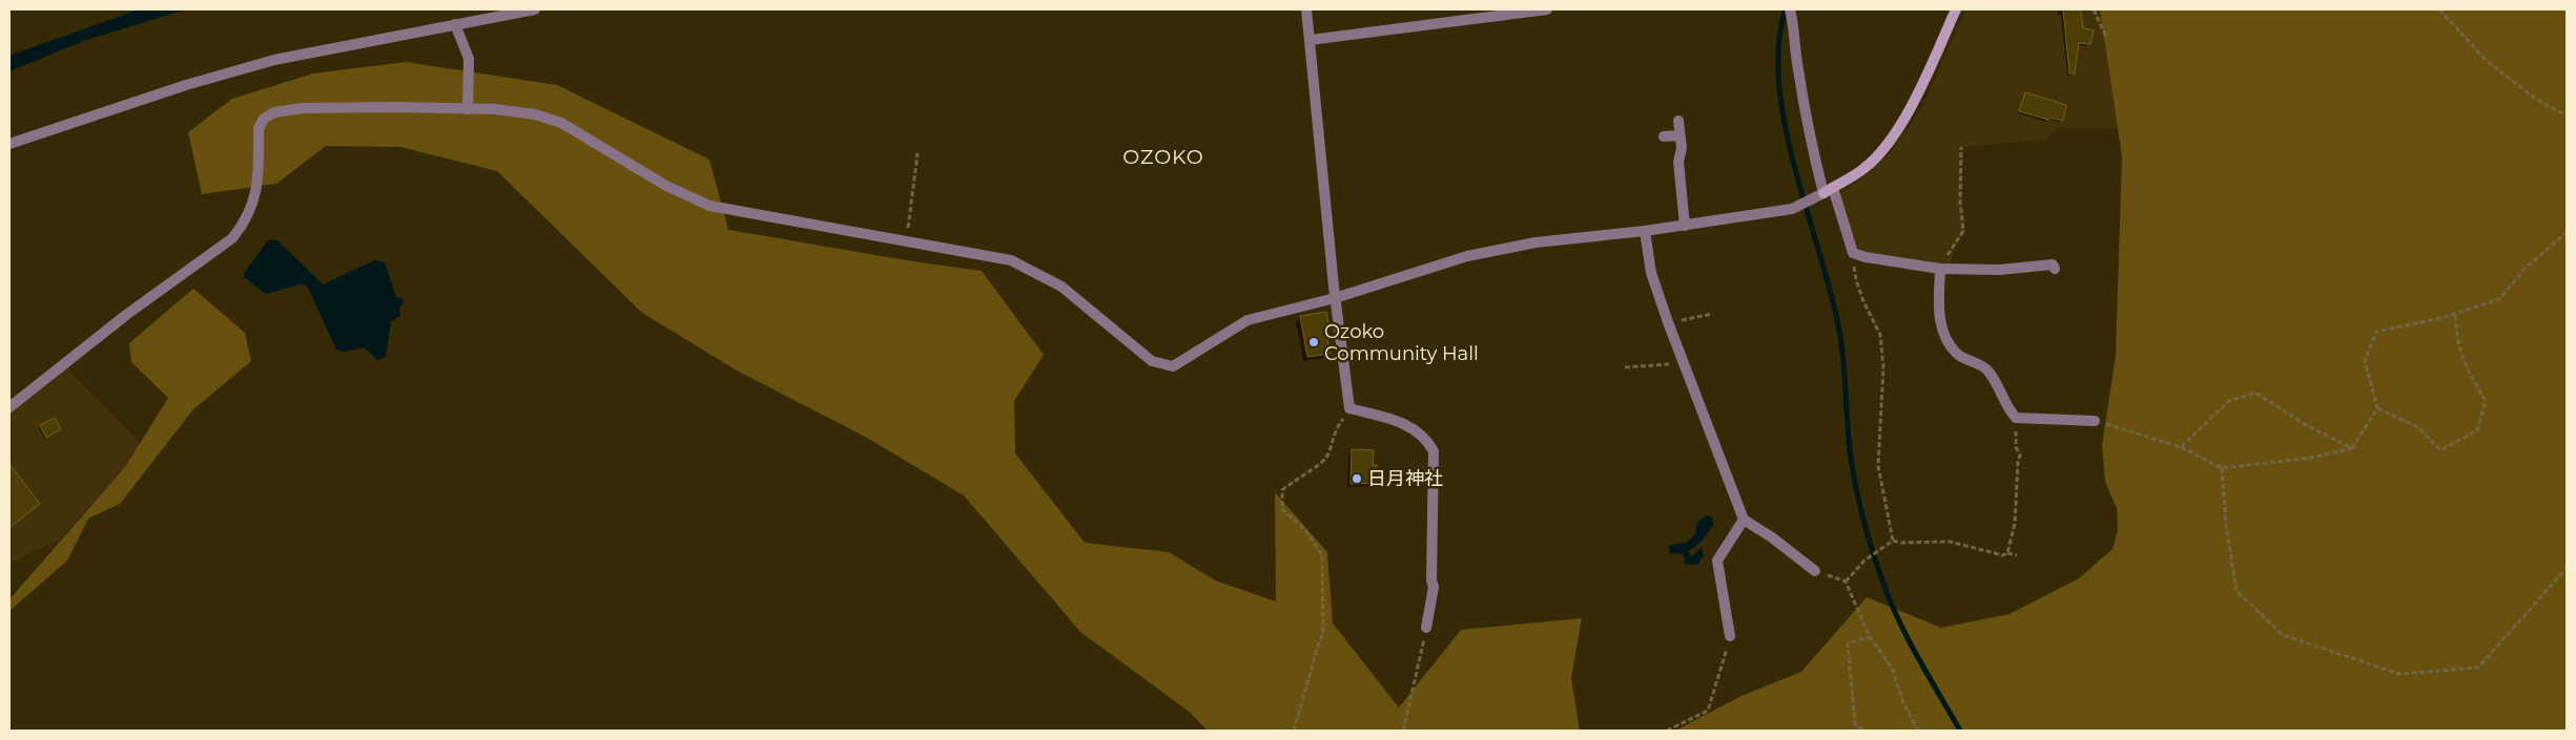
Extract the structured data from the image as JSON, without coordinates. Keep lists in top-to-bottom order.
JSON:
{
  "districts": ["OZOKO"],
  "places": ["Ozoko Community Hall", "日月神社"]
}
